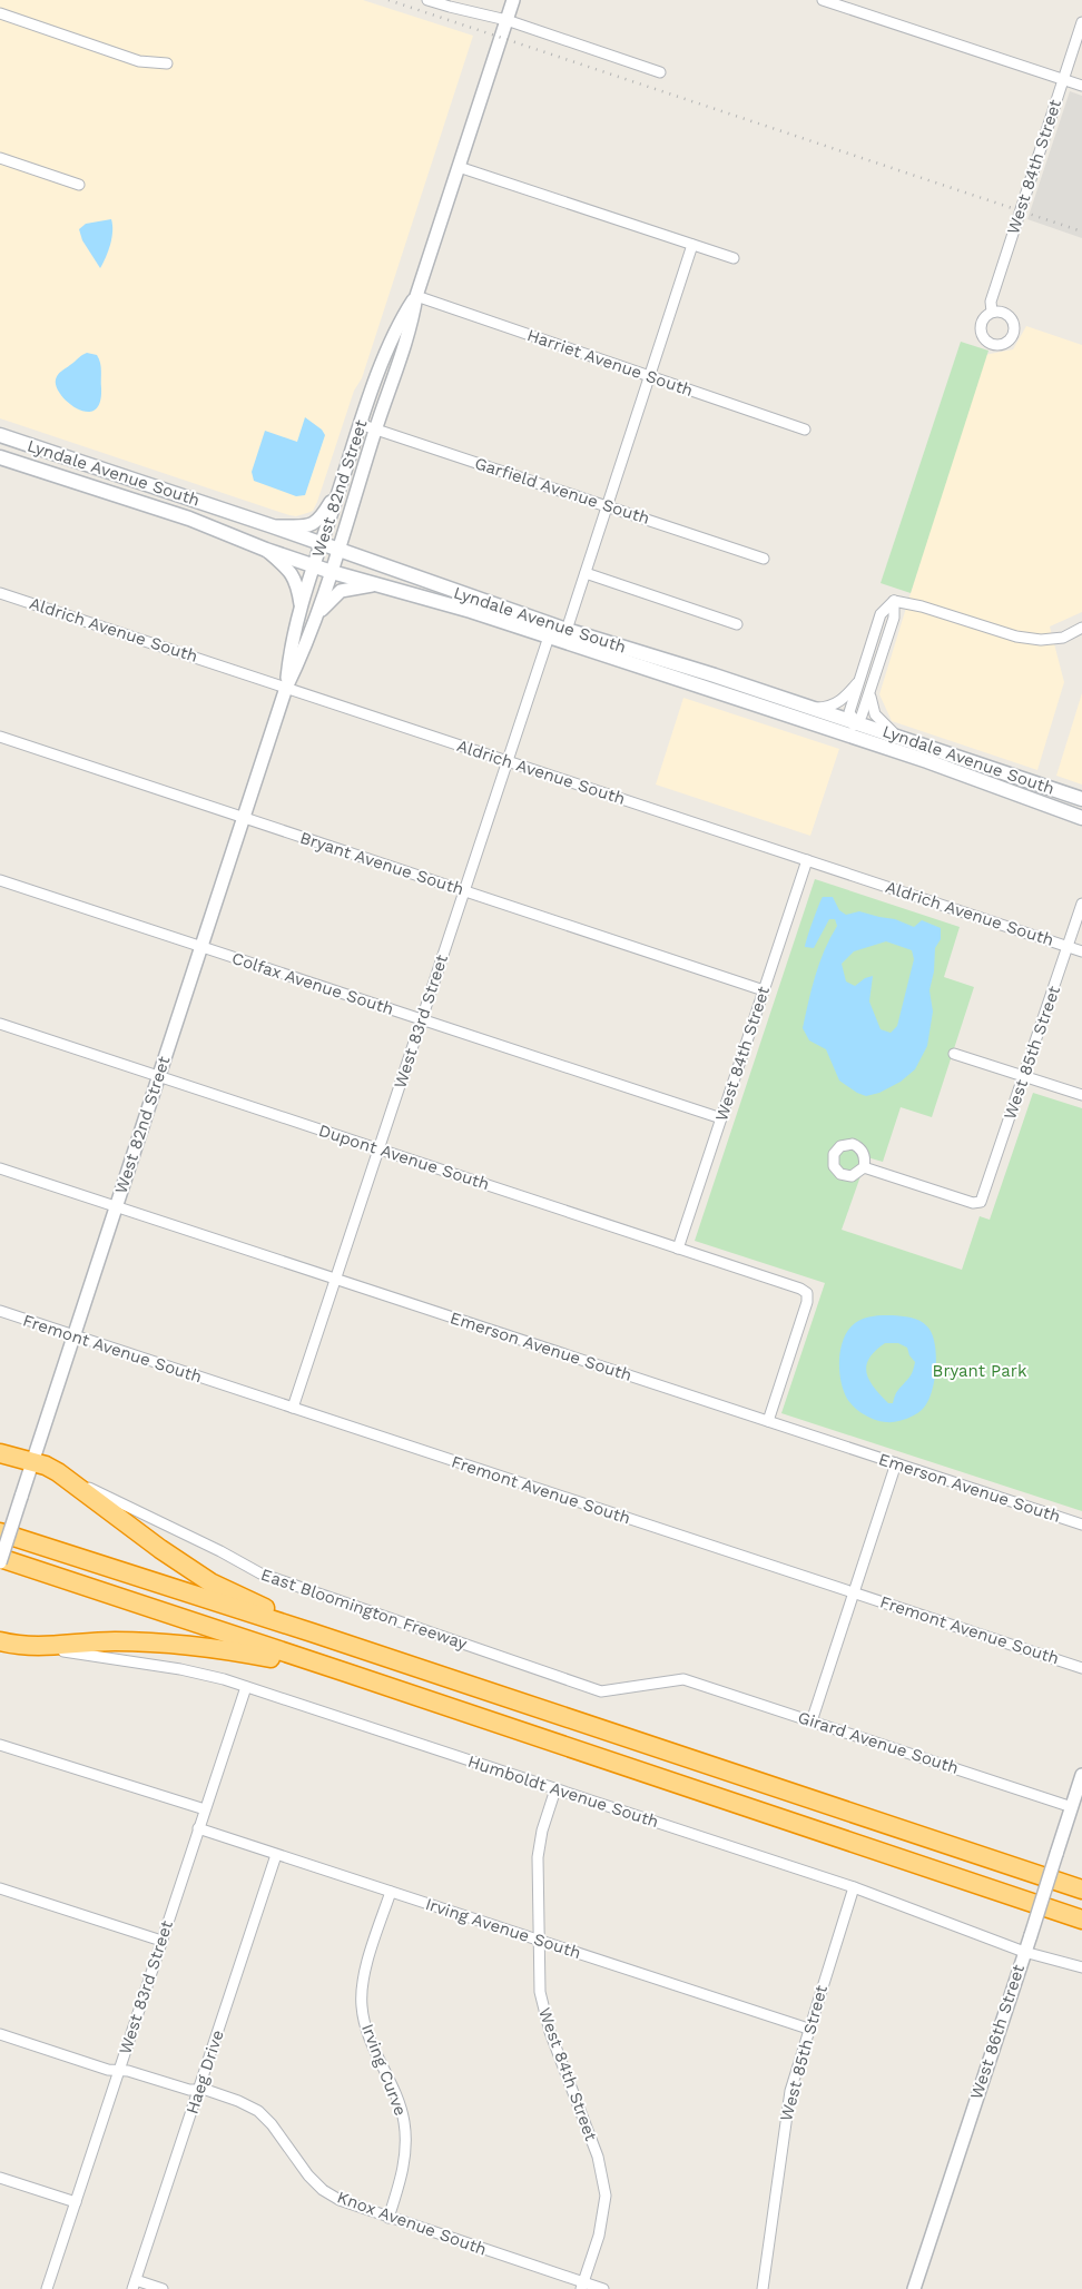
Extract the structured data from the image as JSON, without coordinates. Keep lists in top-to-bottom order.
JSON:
{
  "streets": {
    "main road": ["Lyndale Avenue South"],
    "street": [
      "West 84th Street",
      "Harriet Avenue South",
      "West 82nd Street",
      "Garfield Avenue South",
      "Aldrich Avenue South",
      "Bryant Avenue South",
      "Colfax Avenue South",
      "West 83rd Street",
      "West 85th Street",
      "Dupont Avenue South",
      "Emerson Avenue South",
      "Fremont Avenue South",
      "East Bloomington Freeway",
      "Girard Avenue South",
      "Humboldt Avenue South",
      "Irving Avenue South",
      "West 86th Street",
      "Irving Curve",
      "Haeg Drive",
      "Knox Avenue South"
    ]
  },
  "crossings": [
    ["West 84th Street", "Aldrich Avenue South"],
    ["West 84th Street", "Bryant Avenue South"],
    ["West 84th Street", "Colfax Avenue South"],
    ["West 84th Street", "Dupont Avenue South"],
    ["West 84th Street", "Humboldt Avenue South"],
    ["West 84th Street", "Irving Avenue South"],
    ["West 84th Street", "Knox Avenue South"],
    ["Harriet Avenue South", "West 82nd Street"],
    ["Lyndale Avenue South", "West 82nd Street"],
    ["Lyndale Avenue South", "West 83rd Street"],
    ["West 82nd Street", "Garfield Avenue South"],
    ["West 82nd Street", "Aldrich Avenue South"],
    ["West 82nd Street", "Bryant Avenue South"],
    ["West 82nd Street", "Colfax Avenue South"],
    ["West 82nd Street", "Dupont Avenue South"],
    ["West 82nd Street", "Emerson Avenue South"],
    ["West 82nd Street", "Fremont Avenue South"],
    ["Aldrich Avenue South", "West 83rd Street"],
    ["Aldrich Avenue South", "West 85th Street"],
    ["Bryant Avenue South", "West 83rd Street"],
    ["Colfax Avenue South", "West 83rd Street"],
    ["West 83rd Street", "Dupont Avenue South"],
    ["West 83rd Street", "Emerson Avenue South"],
    ["West 83rd Street", "Fremont Avenue South"],
    ["West 83rd Street", "Humboldt Avenue South"],
    ["West 83rd Street", "Irving Avenue South"],
    ["West 83rd Street", "Knox Avenue South"],
    ["West 85th Street", "Humboldt Avenue South"],
    ["West 85th Street", "Irving Avenue South"],
    ["Dupont Avenue South", "Emerson Avenue South"],
    ["East Bloomington Freeway", "Girard Avenue South"],
    ["Girard Avenue South", "West 86th Street"],
    ["Humboldt Avenue South", "West 86th Street"],
    ["Irving Avenue South", "Irving Curve"],
    ["Irving Avenue South", "Haeg Drive"],
    ["Irving Curve", "Knox Avenue South"],
    ["Haeg Drive", "Knox Avenue South"]
  ],
  "parks": ["Bryant Park"]
}
